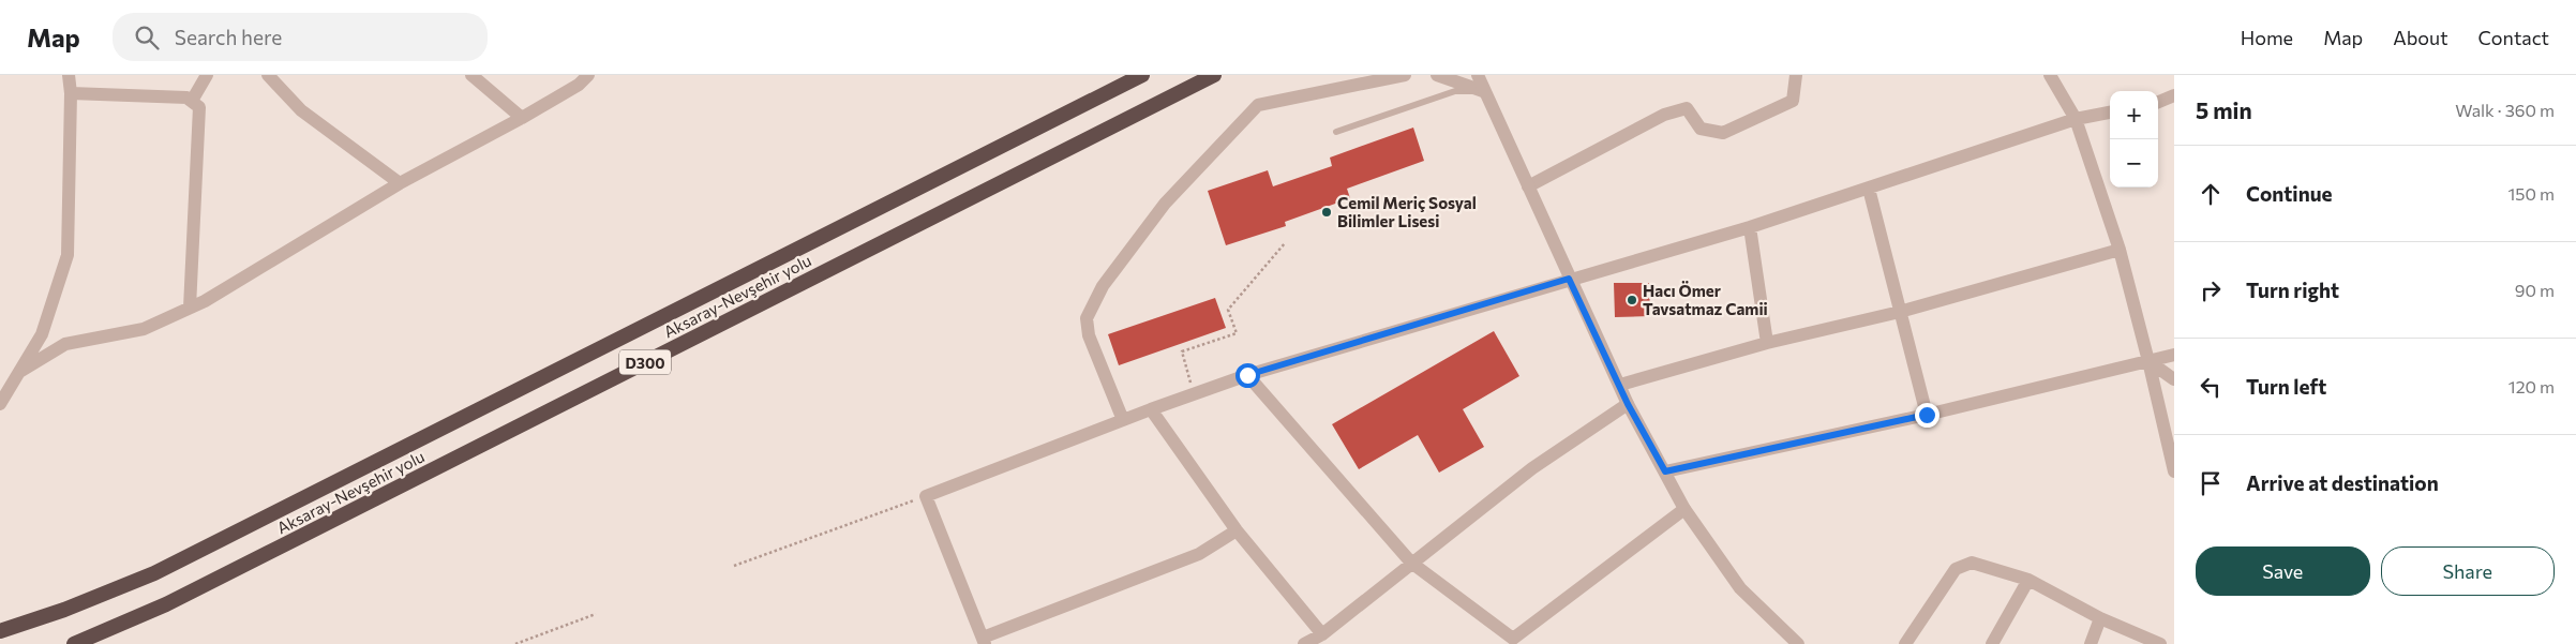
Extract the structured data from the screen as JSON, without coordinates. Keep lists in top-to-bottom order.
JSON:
{
  "streets": {
    "highway": ["Aksaray-Nevşehir yolu", "D300"]
  },
  "places": ["Cemil Meriç Sosyal Bilimler Lisesi", "Hacı Ömer Tavsatmaz Camii"],
  "page": {
    "header": "Map",
    "search": "Search here",
    "nav": [
      "Home",
      "Map",
      "About",
      "Contact"
    ],
    "heading": ["5 min", "Walk · 360 m"],
    "map_buttons": ["+", "−"],
    "list": [
      ["Continue", "150 m"],
      ["Turn right", "90 m"],
      ["Turn left", "120 m"],
      "Arrive at destination"
    ],
    "buttons": ["Save", "Share"]
  }
}
